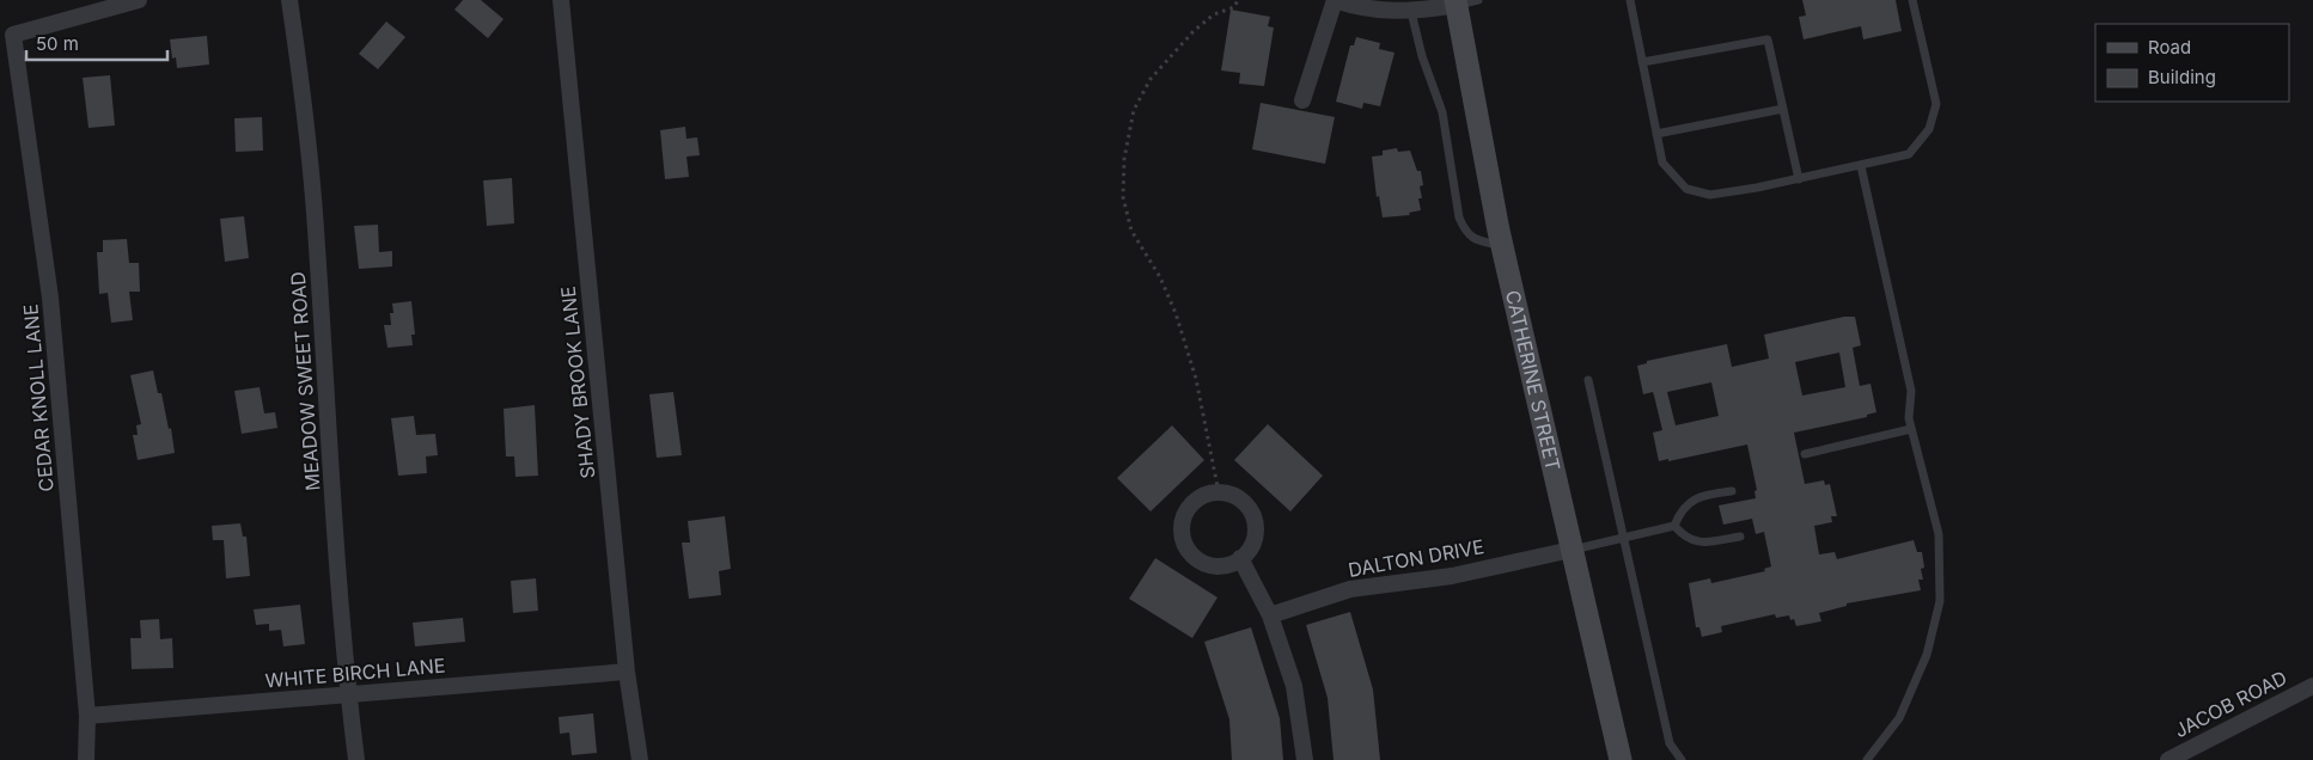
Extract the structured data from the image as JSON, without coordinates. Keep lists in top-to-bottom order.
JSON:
{
  "streets": {
    "street": [
      "MEADOW SWEET ROAD",
      "CATHERINE STREET",
      "SHADY BROOK LANE",
      "CEDAR KNOLL LANE",
      "DALTON DRIVE",
      "WHITE BIRCH LANE",
      "JACOB ROAD"
    ]
  },
  "crossings": [
    ["MEADOW SWEET ROAD", "WHITE BIRCH LANE"],
    ["CATHERINE STREET", "DALTON DRIVE"],
    ["SHADY BROOK LANE", "WHITE BIRCH LANE"],
    ["CEDAR KNOLL LANE", "WHITE BIRCH LANE"]
  ],
  "legend": ["Road", "Building"],
  "scale_bar": "50 m"
}
